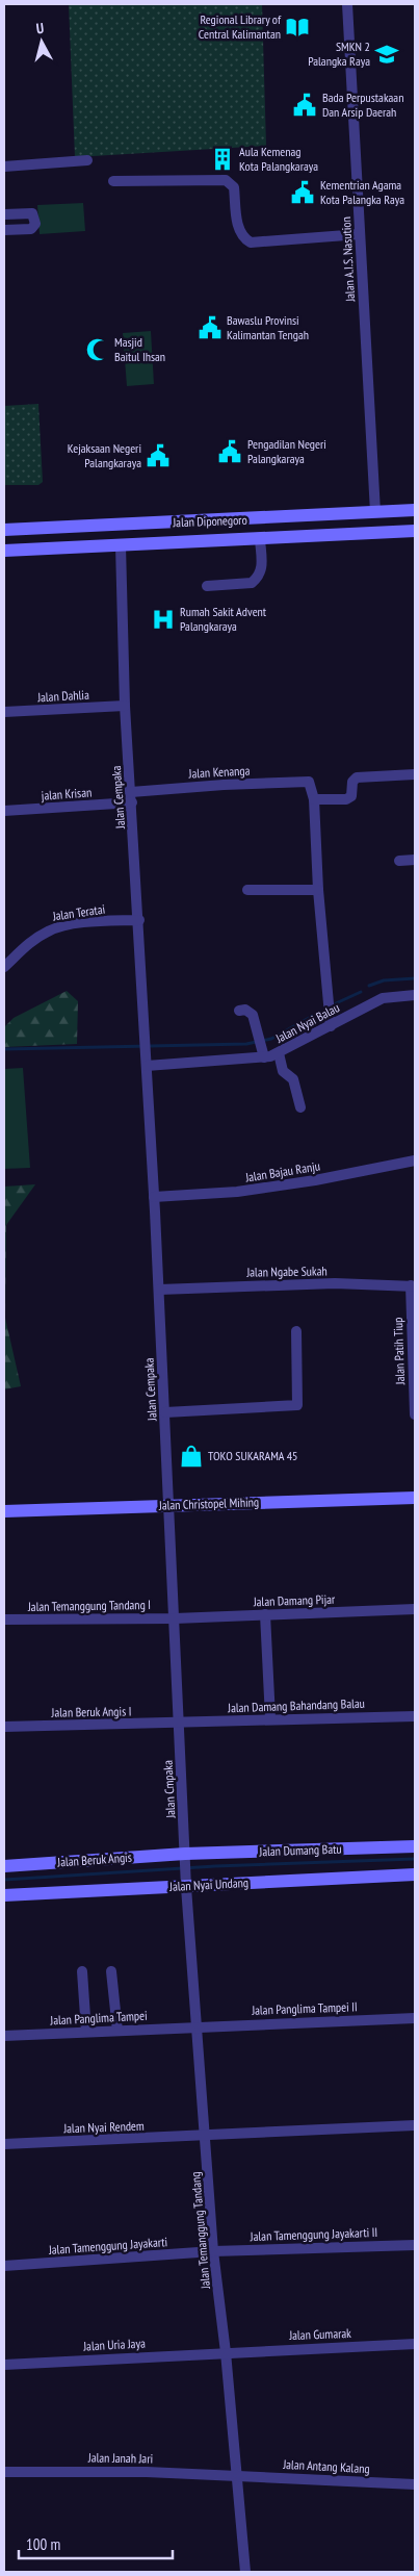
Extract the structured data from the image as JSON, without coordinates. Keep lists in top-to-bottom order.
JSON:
{
  "streets": {
    "street": [
      "Jalan A.I.S. Nasution",
      "Jalan Diponegoro",
      "Jalan Dahlia",
      "Jalan Kenanga",
      "jalan Krisan",
      "Jalan Cempaka",
      "Jalan Teratai",
      "Jalan Nyai Balau",
      "Jalan Bajau Ranju",
      "Jalan Ngabe Sukah",
      "Jalan Patih Tiup",
      "Jalan Christopel Mihing",
      "Jalan Damang Pijar",
      "Jalan Temanggung Tandang I",
      "Jalan Damang Bahandang Balau",
      "Jalan Beruk Angis I",
      "Jalan Cmpaka",
      "Jalan Dumang Batu",
      "Jalan Beruk Angis",
      "Jalan Nyai Undang",
      "Jalan Panglima Tampei II",
      "Jalan Panglima Tampei",
      "Jalan Nyai Rendem",
      "Jalan Temanggung Tandang",
      "Jalan Tamenggung Jayakarti II",
      "Jalan Tamenggung Jayakarti",
      "Jalan Gumarak",
      "Jalan Uria Jaya",
      "Jalan Janah Jari",
      "Jalan Antang Kalang"
    ]
  },
  "crossings": [
    ["Jalan A.I.S. Nasution", "Jalan Diponegoro"],
    ["Jalan Diponegoro", "Jalan Cempaka"],
    ["Jalan Dahlia", "Jalan Cempaka"],
    ["Jalan Kenanga", "jalan Krisan"],
    ["Jalan Kenanga", "Jalan Cempaka"],
    ["jalan Krisan", "Jalan Cempaka"],
    ["Jalan Cempaka", "Jalan Teratai"],
    ["Jalan Cempaka", "Jalan Nyai Balau"],
    ["Jalan Cempaka", "Jalan Bajau Ranju"],
    ["Jalan Cempaka", "Jalan Ngabe Sukah"],
    ["Jalan Cempaka", "Jalan Christopel Mihing"],
    ["Jalan Cempaka", "Jalan Damang Pijar"],
    ["Jalan Cempaka", "Jalan Temanggung Tandang I"],
    ["Jalan Cempaka", "Jalan Damang Bahandang Balau"],
    ["Jalan Cempaka", "Jalan Beruk Angis I"],
    ["Jalan Cempaka", "Jalan Cmpaka"],
    ["Jalan Ngabe Sukah", "Jalan Patih Tiup"],
    ["Jalan Damang Pijar", "Jalan Temanggung Tandang I"],
    ["Jalan Damang Bahandang Balau", "Jalan Beruk Angis I"],
    ["Jalan Damang Bahandang Balau", "Jalan Cmpaka"],
    ["Jalan Beruk Angis I", "Jalan Cmpaka"],
    ["Jalan Cmpaka", "Jalan Dumang Batu"],
    ["Jalan Cmpaka", "Jalan Beruk Angis"],
    ["Jalan Cmpaka", "Jalan Nyai Undang"],
    ["Jalan Cmpaka", "Jalan Temanggung Tandang"],
    ["Jalan Dumang Batu", "Jalan Beruk Angis"],
    ["Jalan Nyai Undang", "Jalan Temanggung Tandang"],
    ["Jalan Panglima Tampei II", "Jalan Panglima Tampei"],
    ["Jalan Panglima Tampei II", "Jalan Temanggung Tandang"],
    ["Jalan Panglima Tampei", "Jalan Temanggung Tandang"],
    ["Jalan Nyai Rendem", "Jalan Temanggung Tandang"],
    ["Jalan Temanggung Tandang", "Jalan Tamenggung Jayakarti II"],
    ["Jalan Temanggung Tandang", "Jalan Tamenggung Jayakarti"],
    ["Jalan Temanggung Tandang", "Jalan Gumarak"],
    ["Jalan Temanggung Tandang", "Jalan Uria Jaya"],
    ["Jalan Temanggung Tandang", "Jalan Janah Jari"],
    ["Jalan Temanggung Tandang", "Jalan Antang Kalang"],
    ["Jalan Tamenggung Jayakarti II", "Jalan Tamenggung Jayakarti"],
    ["Jalan Gumarak", "Jalan Uria Jaya"],
    ["Jalan Janah Jari", "Jalan Antang Kalang"]
  ],
  "places": {
    "library": ["Regional Library of Central Kalimantan"],
    "school or university": ["SMKN 2 Palangka Raya"],
    "public building": [
      "Bada Perpustakaan Dan Arsip Daerah",
      "Kementrian Agama Kota Palangka Raya",
      "Bawaslu Provinsi Kalimantan Tengah",
      "Pengadilan Negeri Palangkaraya",
      "Kejaksaan Negeri Palangkaraya"
    ],
    "building": ["Aula Kemenag Kota Palangkaraya"],
    "mosque": ["Masjid Baitul Ihsan"],
    "hospital": ["Rumah Sakit Advent Palangkaraya"],
    "shop": ["TOKO SUKARAMA 45"]
  },
  "scale_bar": "100 m",
  "north": "top"
}
